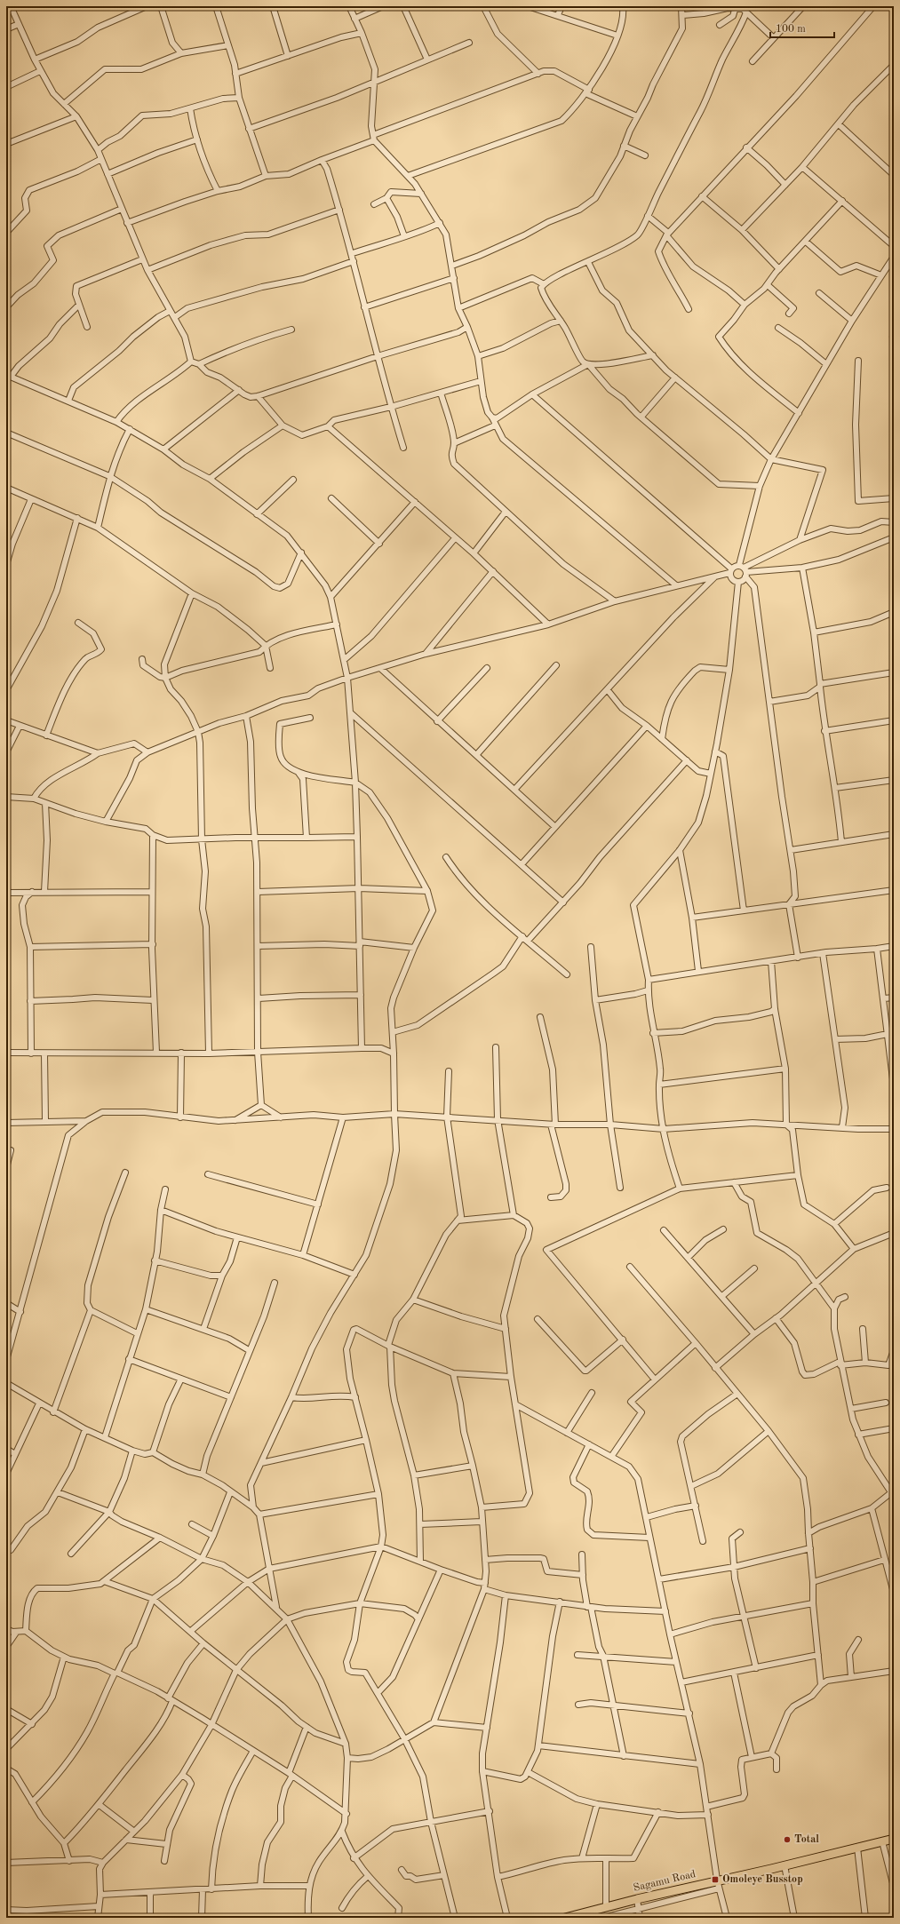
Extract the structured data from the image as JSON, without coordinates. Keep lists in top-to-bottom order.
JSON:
{
  "streets": {
    "highway": ["Sagamu Road"]
  },
  "places": {
    "other": ["Total"],
    "transit": ["Omoleye Busstop"]
  },
  "scale_bar": "100 m"
}
